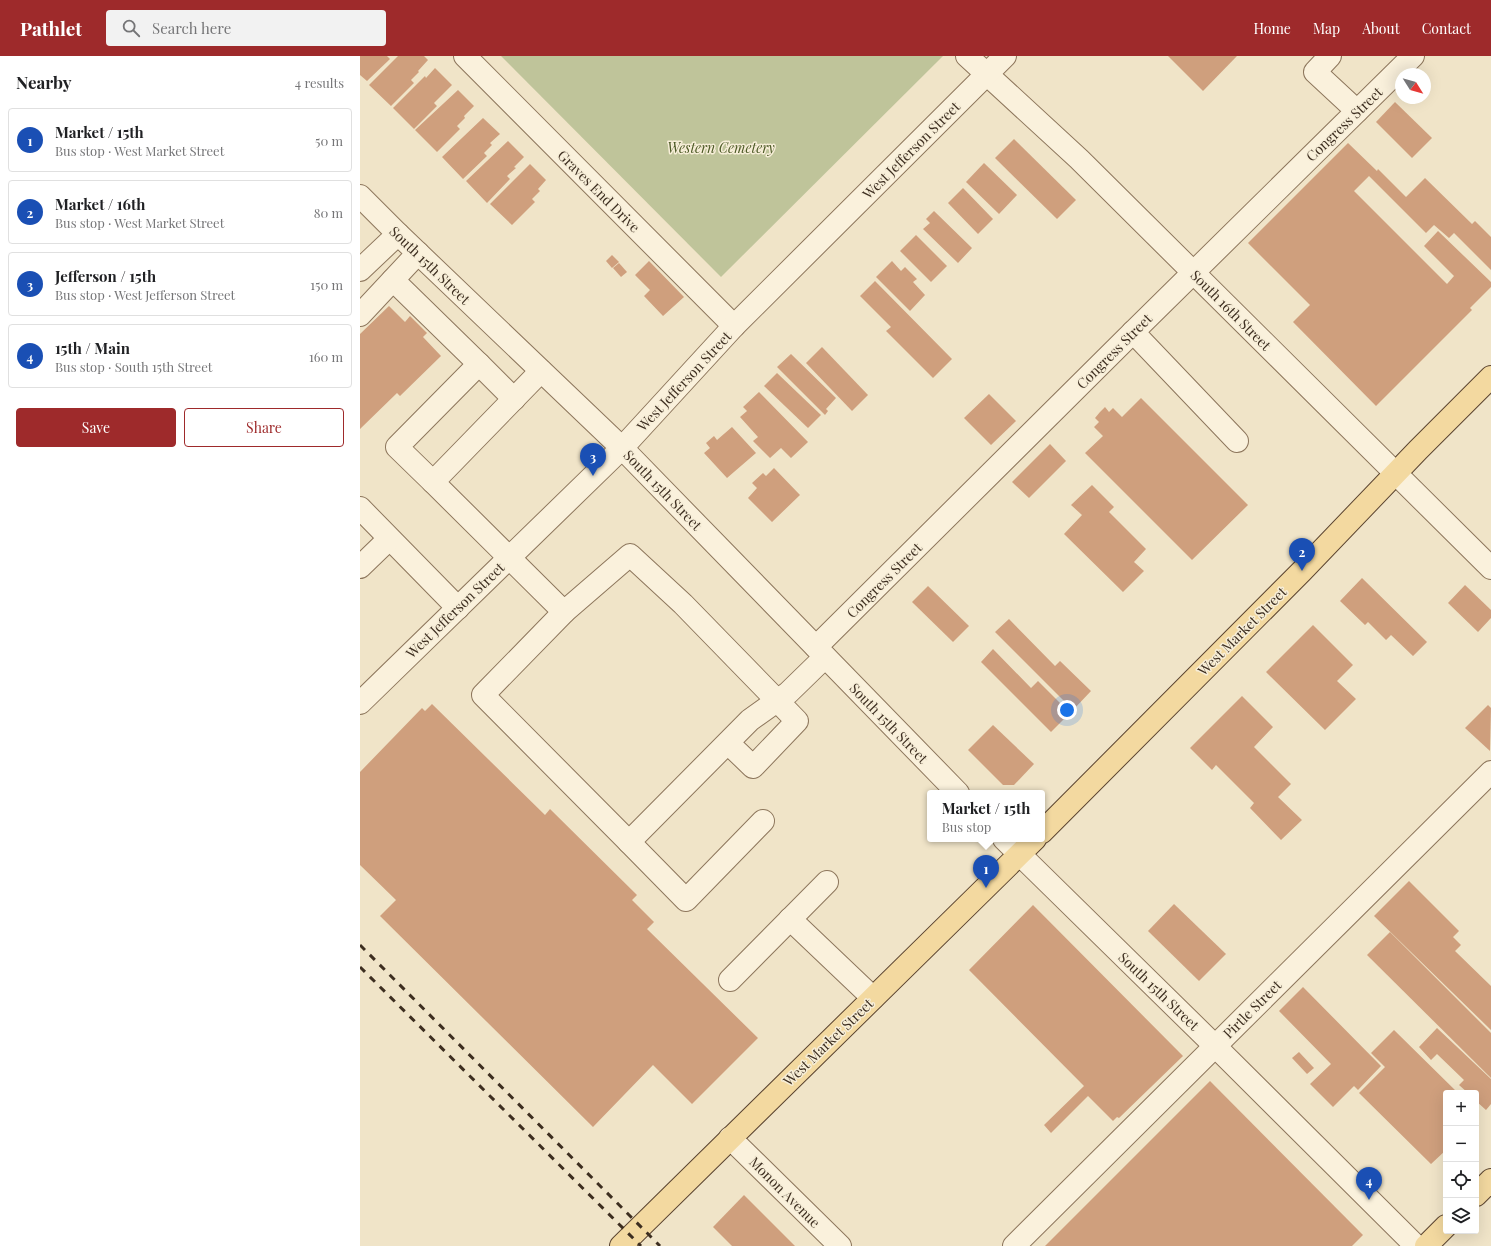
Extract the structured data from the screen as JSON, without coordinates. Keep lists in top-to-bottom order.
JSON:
{
  "streets": {
    "main road": ["West Market Street"],
    "street": [
      "Congress Street",
      "West Jefferson Street",
      "Graves End Drive",
      "South 15th Street",
      "South 16th Street",
      "Pirtle Street",
      "Monon Avenue"
    ]
  },
  "crossings": [
    ["Congress Street", "South 15th Street"],
    ["Congress Street", "South 16th Street"],
    ["West Jefferson Street", "Graves End Drive"],
    ["West Jefferson Street", "South 15th Street"],
    ["West Jefferson Street", "South 16th Street"],
    ["South 15th Street", "West Market Street"],
    ["South 15th Street", "Pirtle Street"],
    ["South 16th Street", "West Market Street"],
    ["West Market Street", "Monon Avenue"]
  ],
  "parks": ["Western Cemetery"],
  "north": "bottom right",
  "page": {
    "header": "Pathlet",
    "search": "Search here",
    "nav": [
      "Home",
      "Map",
      "About",
      "Contact"
    ],
    "heading": ["Nearby", "4 results"],
    "list": [
      {
        "mark": "1",
        "name": "Market / 15th",
        "note": "Bus stop · West Market Street",
        "value": "50 m"
      },
      {
        "mark": "2",
        "name": "Market / 16th",
        "note": "Bus stop · West Market Street",
        "value": "80 m"
      },
      {
        "mark": "3",
        "name": "Jefferson / 15th",
        "note": "Bus stop · West Jefferson Street",
        "value": "150 m"
      },
      {
        "mark": "4",
        "name": "15th / Main",
        "note": "Bus stop · South 15th Street",
        "value": "160 m"
      }
    ],
    "buttons": ["Save", "Share"],
    "pins": [
      "3",
      "2",
      "1",
      "4"
    ],
    "popup": ["Market / 15th", "Bus stop"],
    "map_buttons": ["+", "−"]
  }
}
